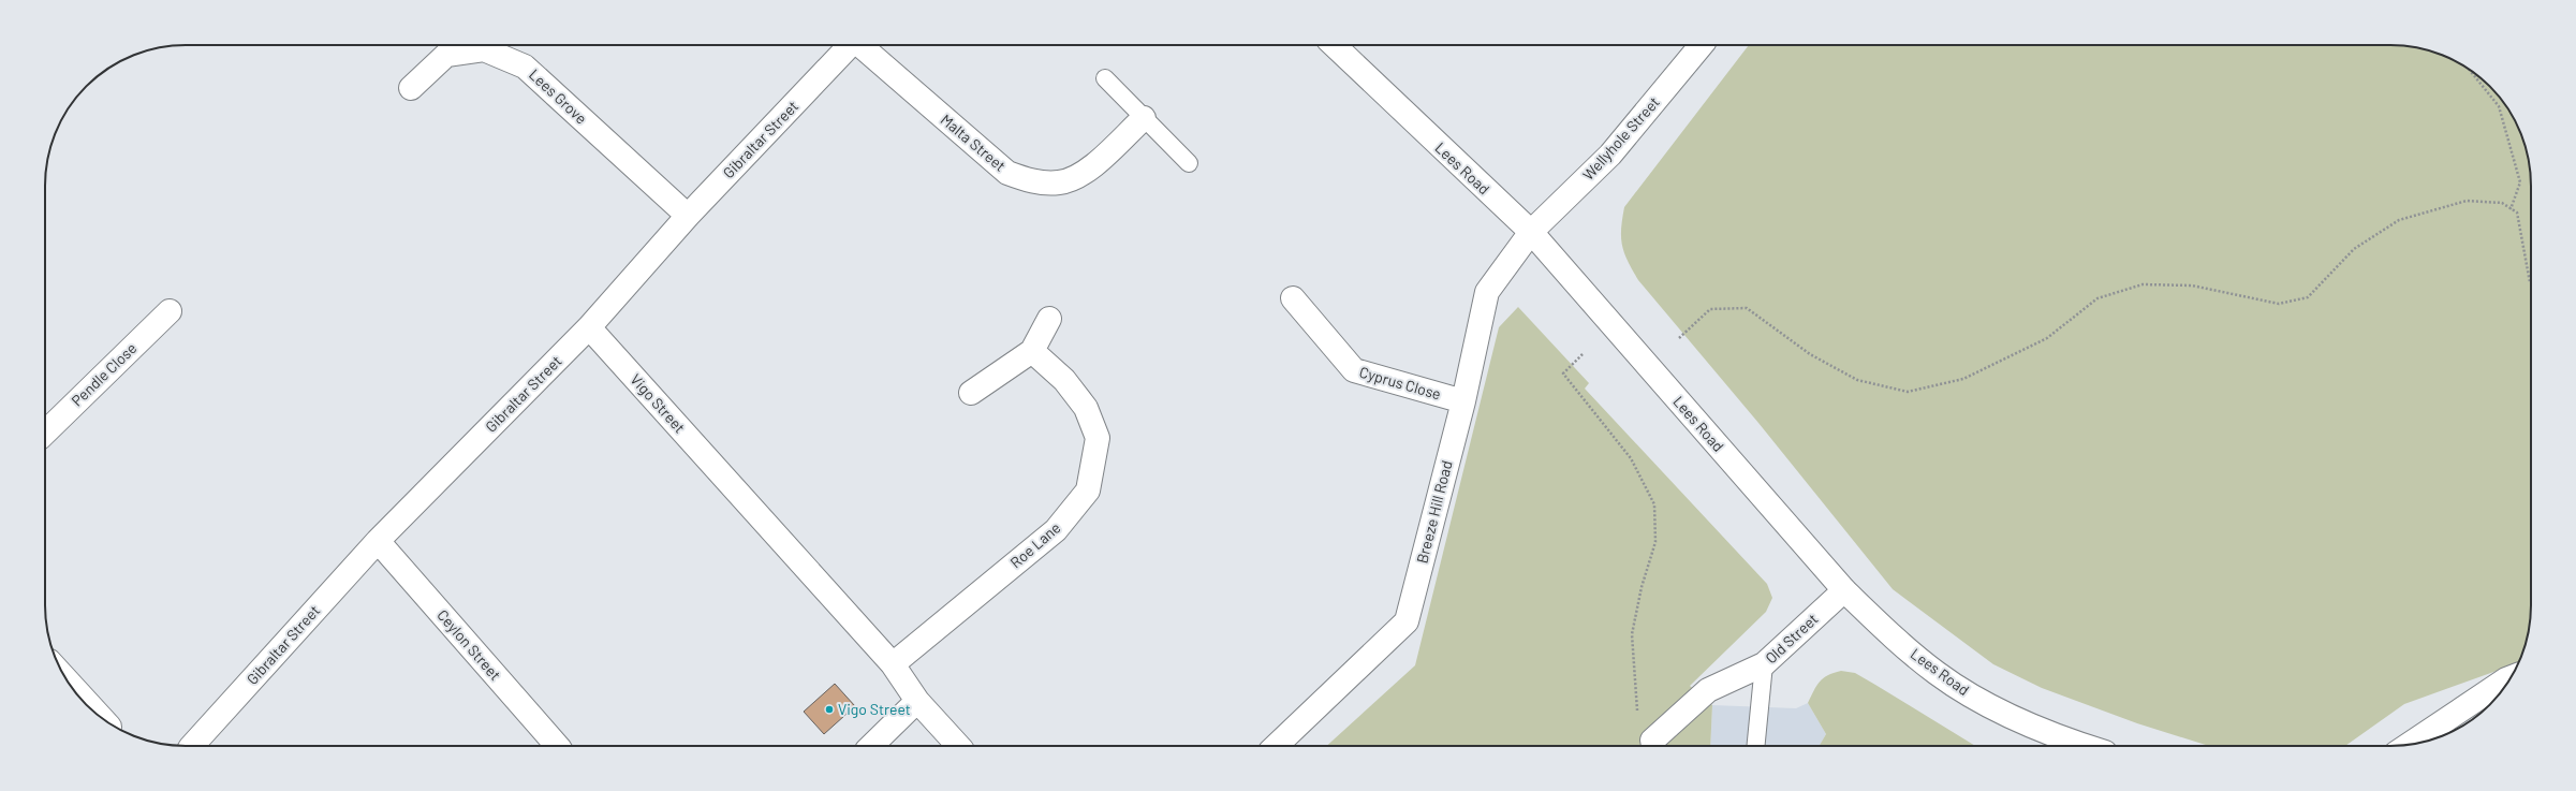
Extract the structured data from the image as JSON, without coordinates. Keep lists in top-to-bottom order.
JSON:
{
  "streets": {
    "street": [
      "Lees Grove",
      "Wellyhole Street",
      "Gibraltar Street",
      "Malta Street",
      "Lees Road",
      "Pendle Close",
      "Cyprus Close",
      "Vigo Street",
      "Breeze Hill Road",
      "Roe Lane",
      "Old Street",
      "Ceylon Street"
    ]
  },
  "crossings": [
    ["Lees Grove", "Gibraltar Street"],
    ["Wellyhole Street", "Lees Road"],
    ["Wellyhole Street", "Breeze Hill Road"],
    ["Gibraltar Street", "Vigo Street"],
    ["Gibraltar Street", "Ceylon Street"],
    ["Lees Road", "Breeze Hill Road"],
    ["Lees Road", "Old Street"],
    ["Cyprus Close", "Breeze Hill Road"],
    ["Vigo Street", "Roe Lane"]
  ],
  "places": ["Vigo Street"]
}
